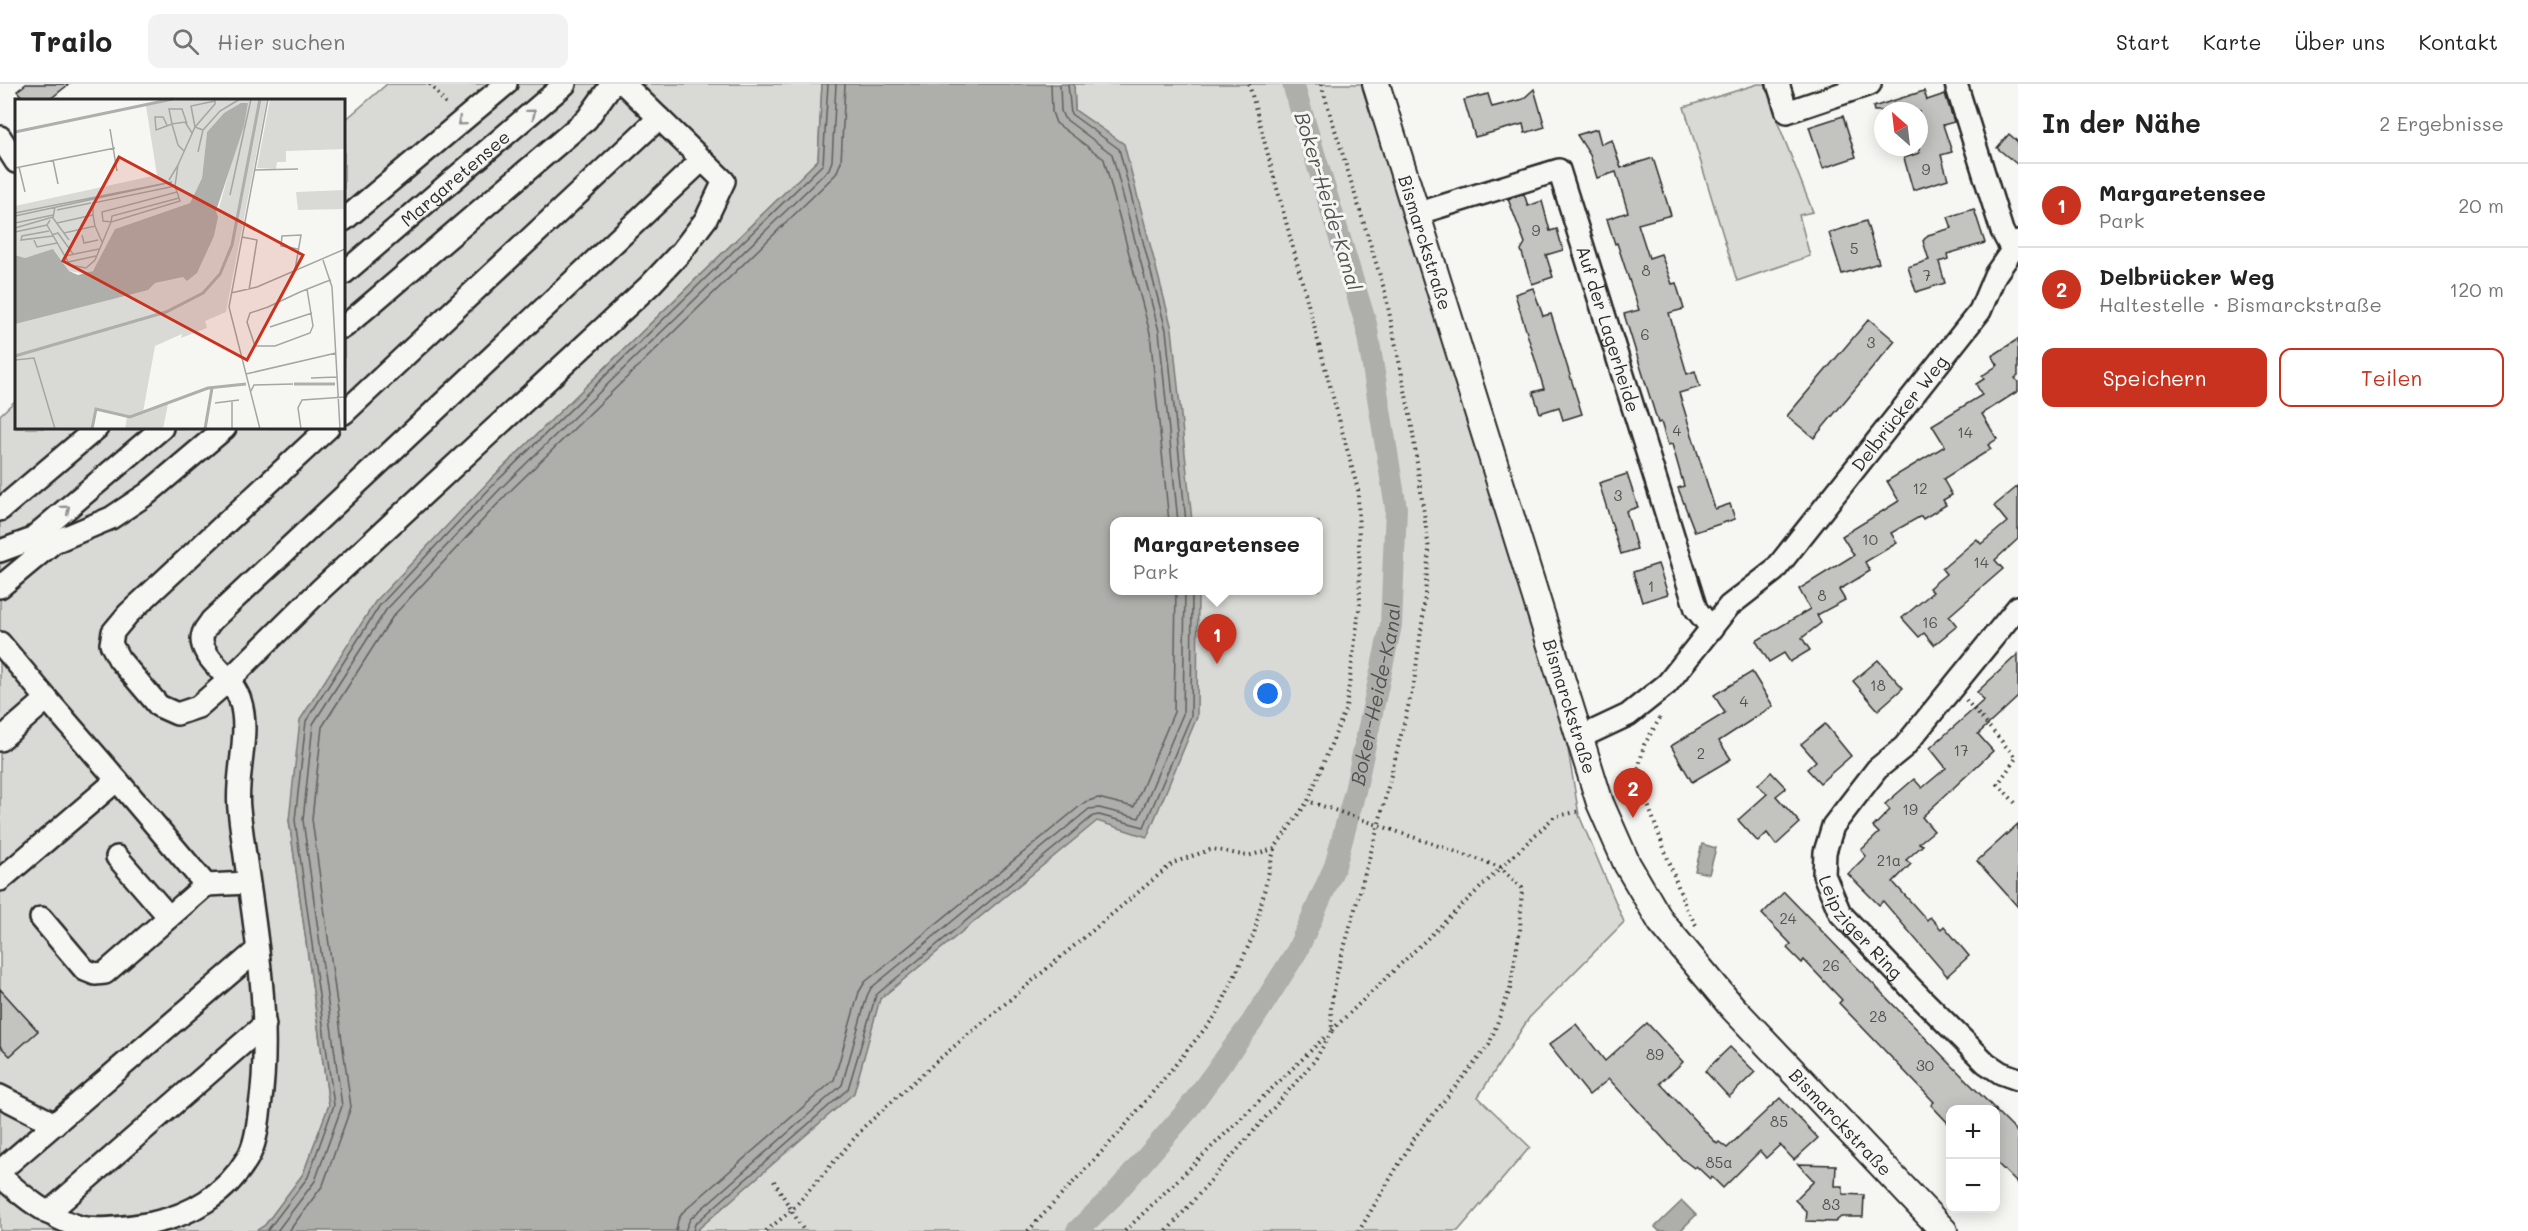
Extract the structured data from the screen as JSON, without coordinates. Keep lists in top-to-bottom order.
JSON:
{
  "streets": {
    "main road": ["Bismarckstraße"],
    "street": [
      "Margaretensee",
      "Auf der Lagerheide",
      "Delbrücker Weg",
      "Leipziger Ring"
    ]
  },
  "crossings": [
    ["Bismarckstraße", "Auf der Lagerheide"],
    ["Bismarckstraße", "Delbrücker Weg"],
    ["Auf der Lagerheide", "Delbrücker Weg"]
  ],
  "water": ["Boker-Heide-Kanal"],
  "house_numbers": [
    "9",
    "9",
    "5",
    "8",
    "7",
    "6",
    "3",
    "4",
    "14",
    "12",
    "3",
    "10",
    "14",
    "1",
    "8",
    "16",
    "18",
    "4",
    "17",
    "2",
    "19",
    "21a",
    "24",
    "26",
    "28",
    "89",
    "30",
    "85",
    "85a",
    "83"
  ],
  "north": "top left",
  "page": {
    "header": "Trailo",
    "search": "Hier suchen",
    "nav": [
      "Start",
      "Karte",
      "Über uns",
      "Kontakt"
    ],
    "heading": ["In der Nähe", "2 Ergebnisse"],
    "list": [
      {
        "mark": "1",
        "name": "Margaretensee",
        "note": "Park",
        "value": "20 m"
      },
      {
        "mark": "2",
        "name": "Delbrücker Weg",
        "note": "Haltestelle · Bismarckstraße",
        "value": "120 m"
      }
    ],
    "buttons": ["Speichern", "Teilen"],
    "popup": ["Margaretensee", "Park"],
    "pins": ["1", "2"],
    "map_buttons": ["+", "−"]
  }
}
